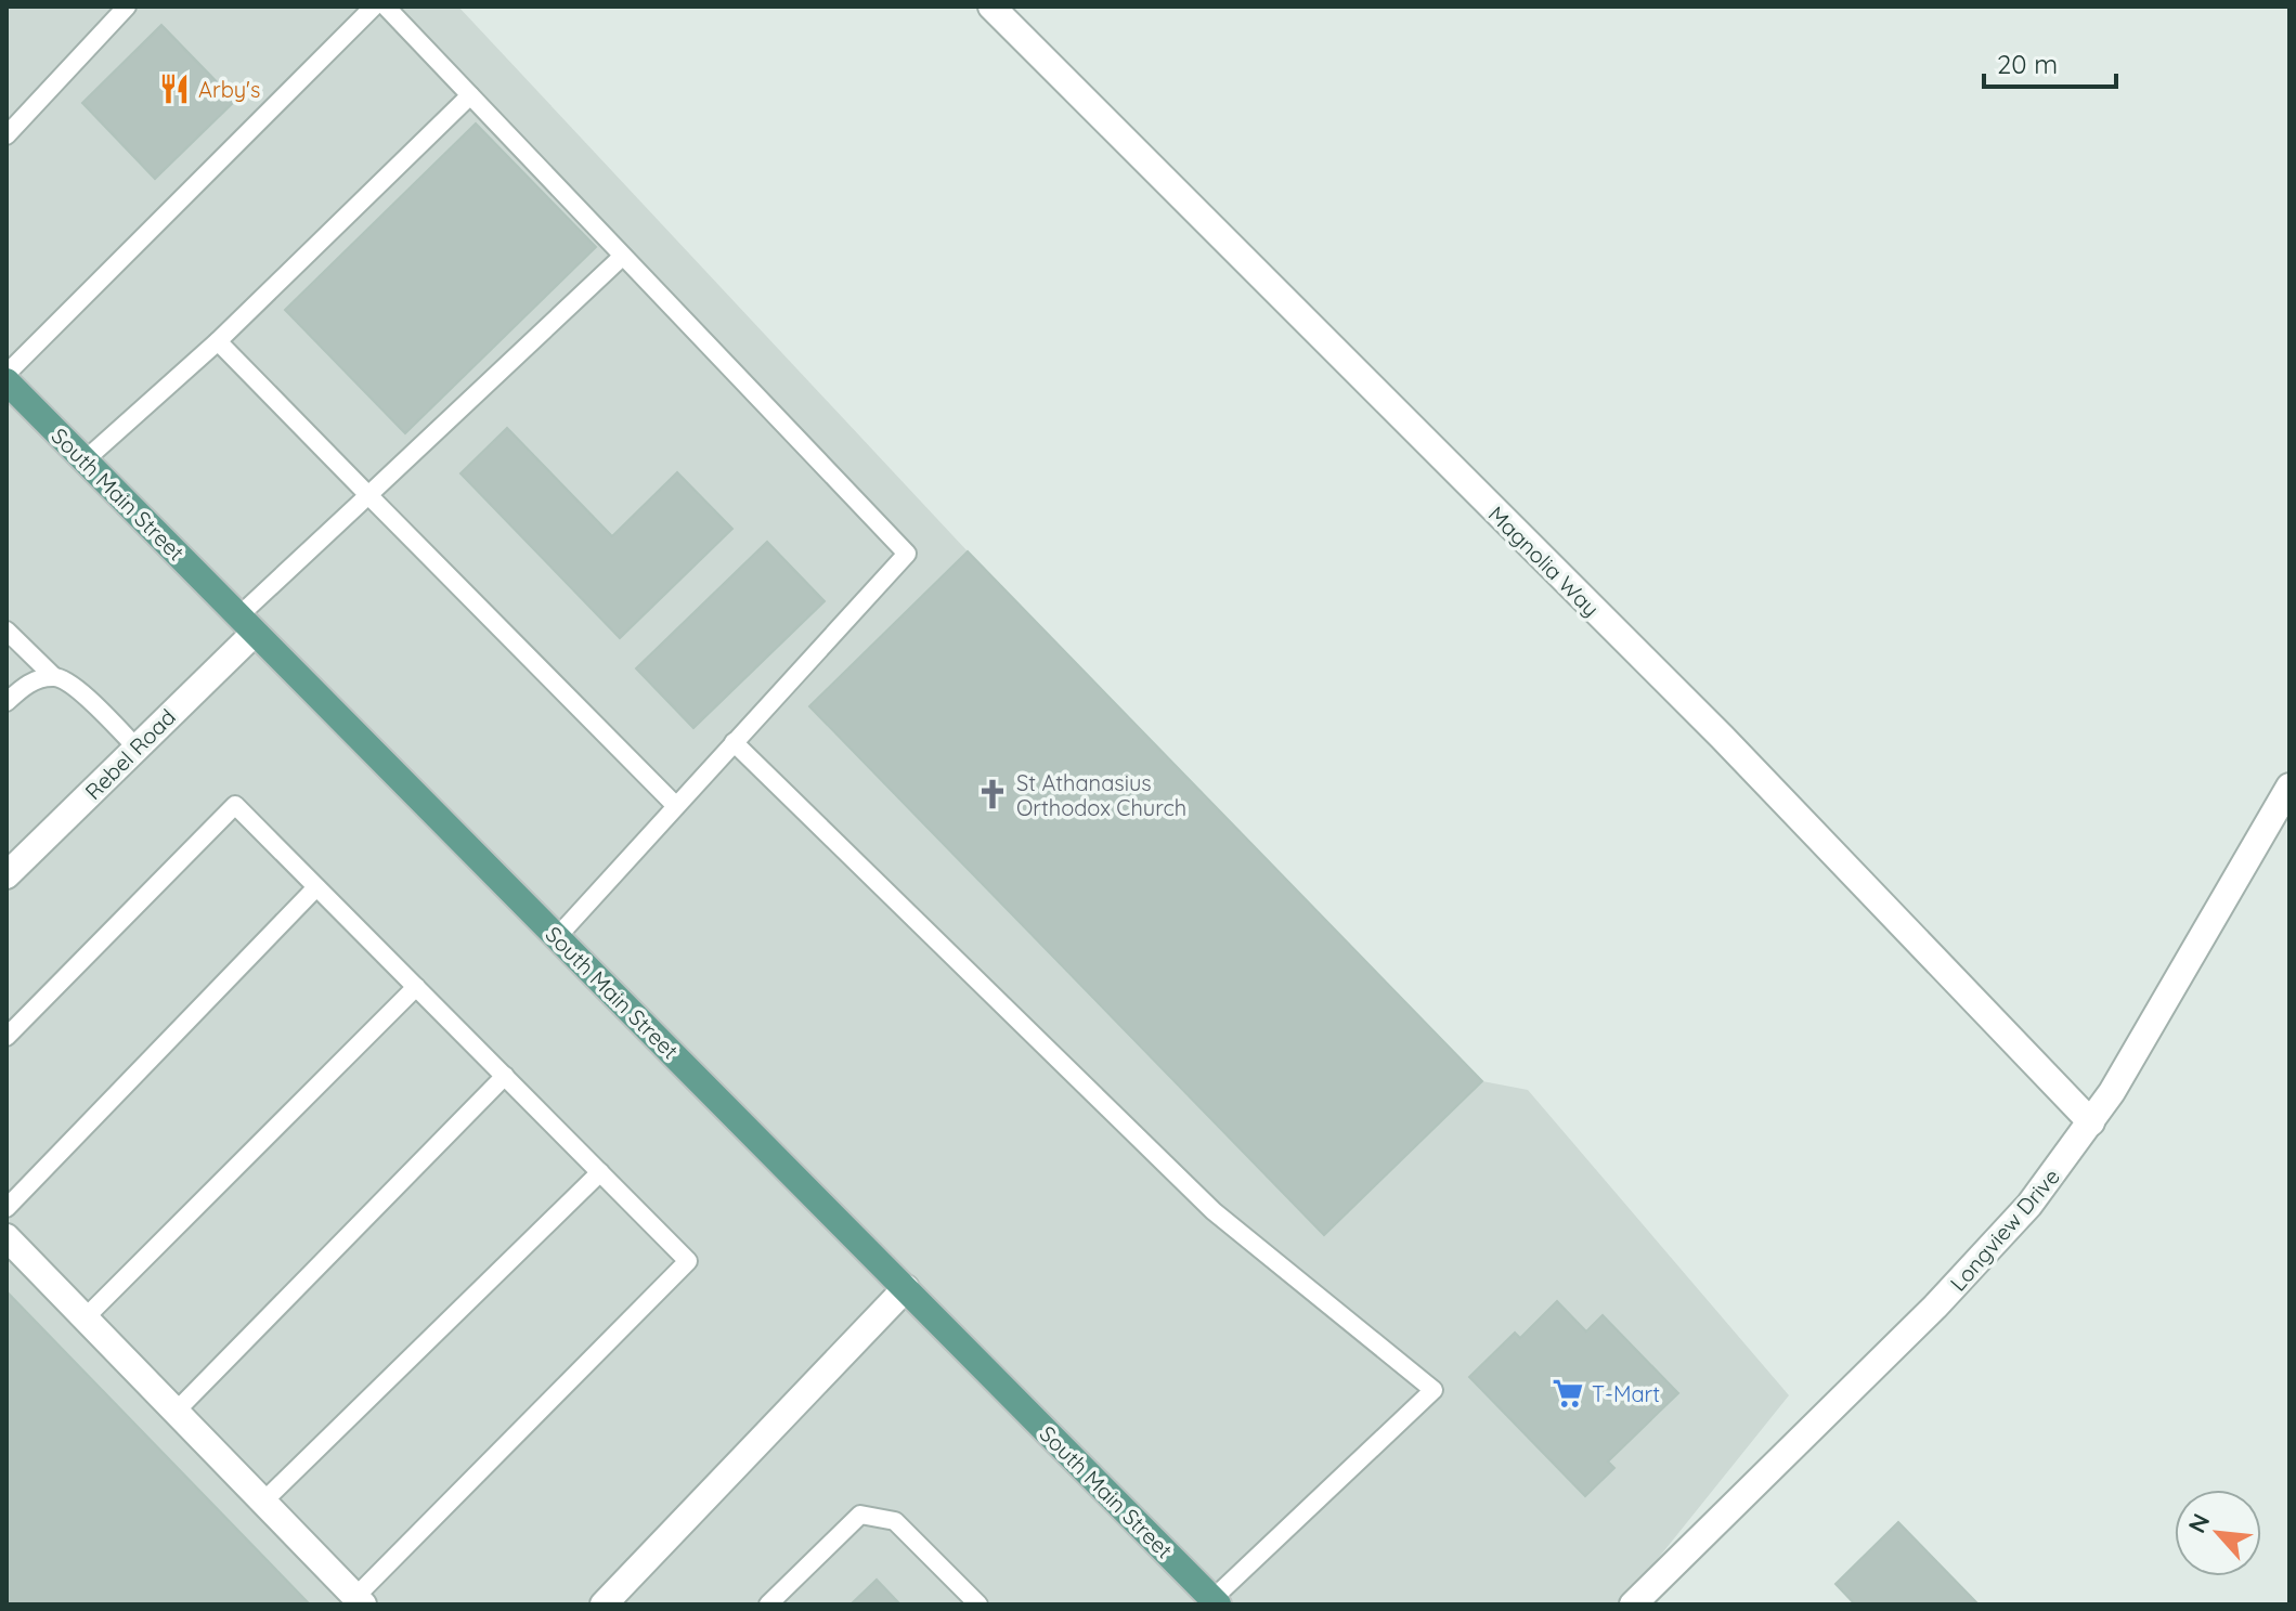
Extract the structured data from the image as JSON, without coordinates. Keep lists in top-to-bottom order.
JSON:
{
  "streets": {
    "main road": ["South Main Street"],
    "street": ["Magnolia Way", "Rebel Road", "Longview Drive"]
  },
  "crossings": [
    ["South Main Street", "Rebel Road"],
    ["Magnolia Way", "Longview Drive"]
  ],
  "places": {
    "restaurant": ["Arby's"],
    "church": ["St Athanasius Orthodox Church"],
    "supermarket": ["T-Mart"]
  },
  "scale_bar": "20 m",
  "north": "top left"
}
